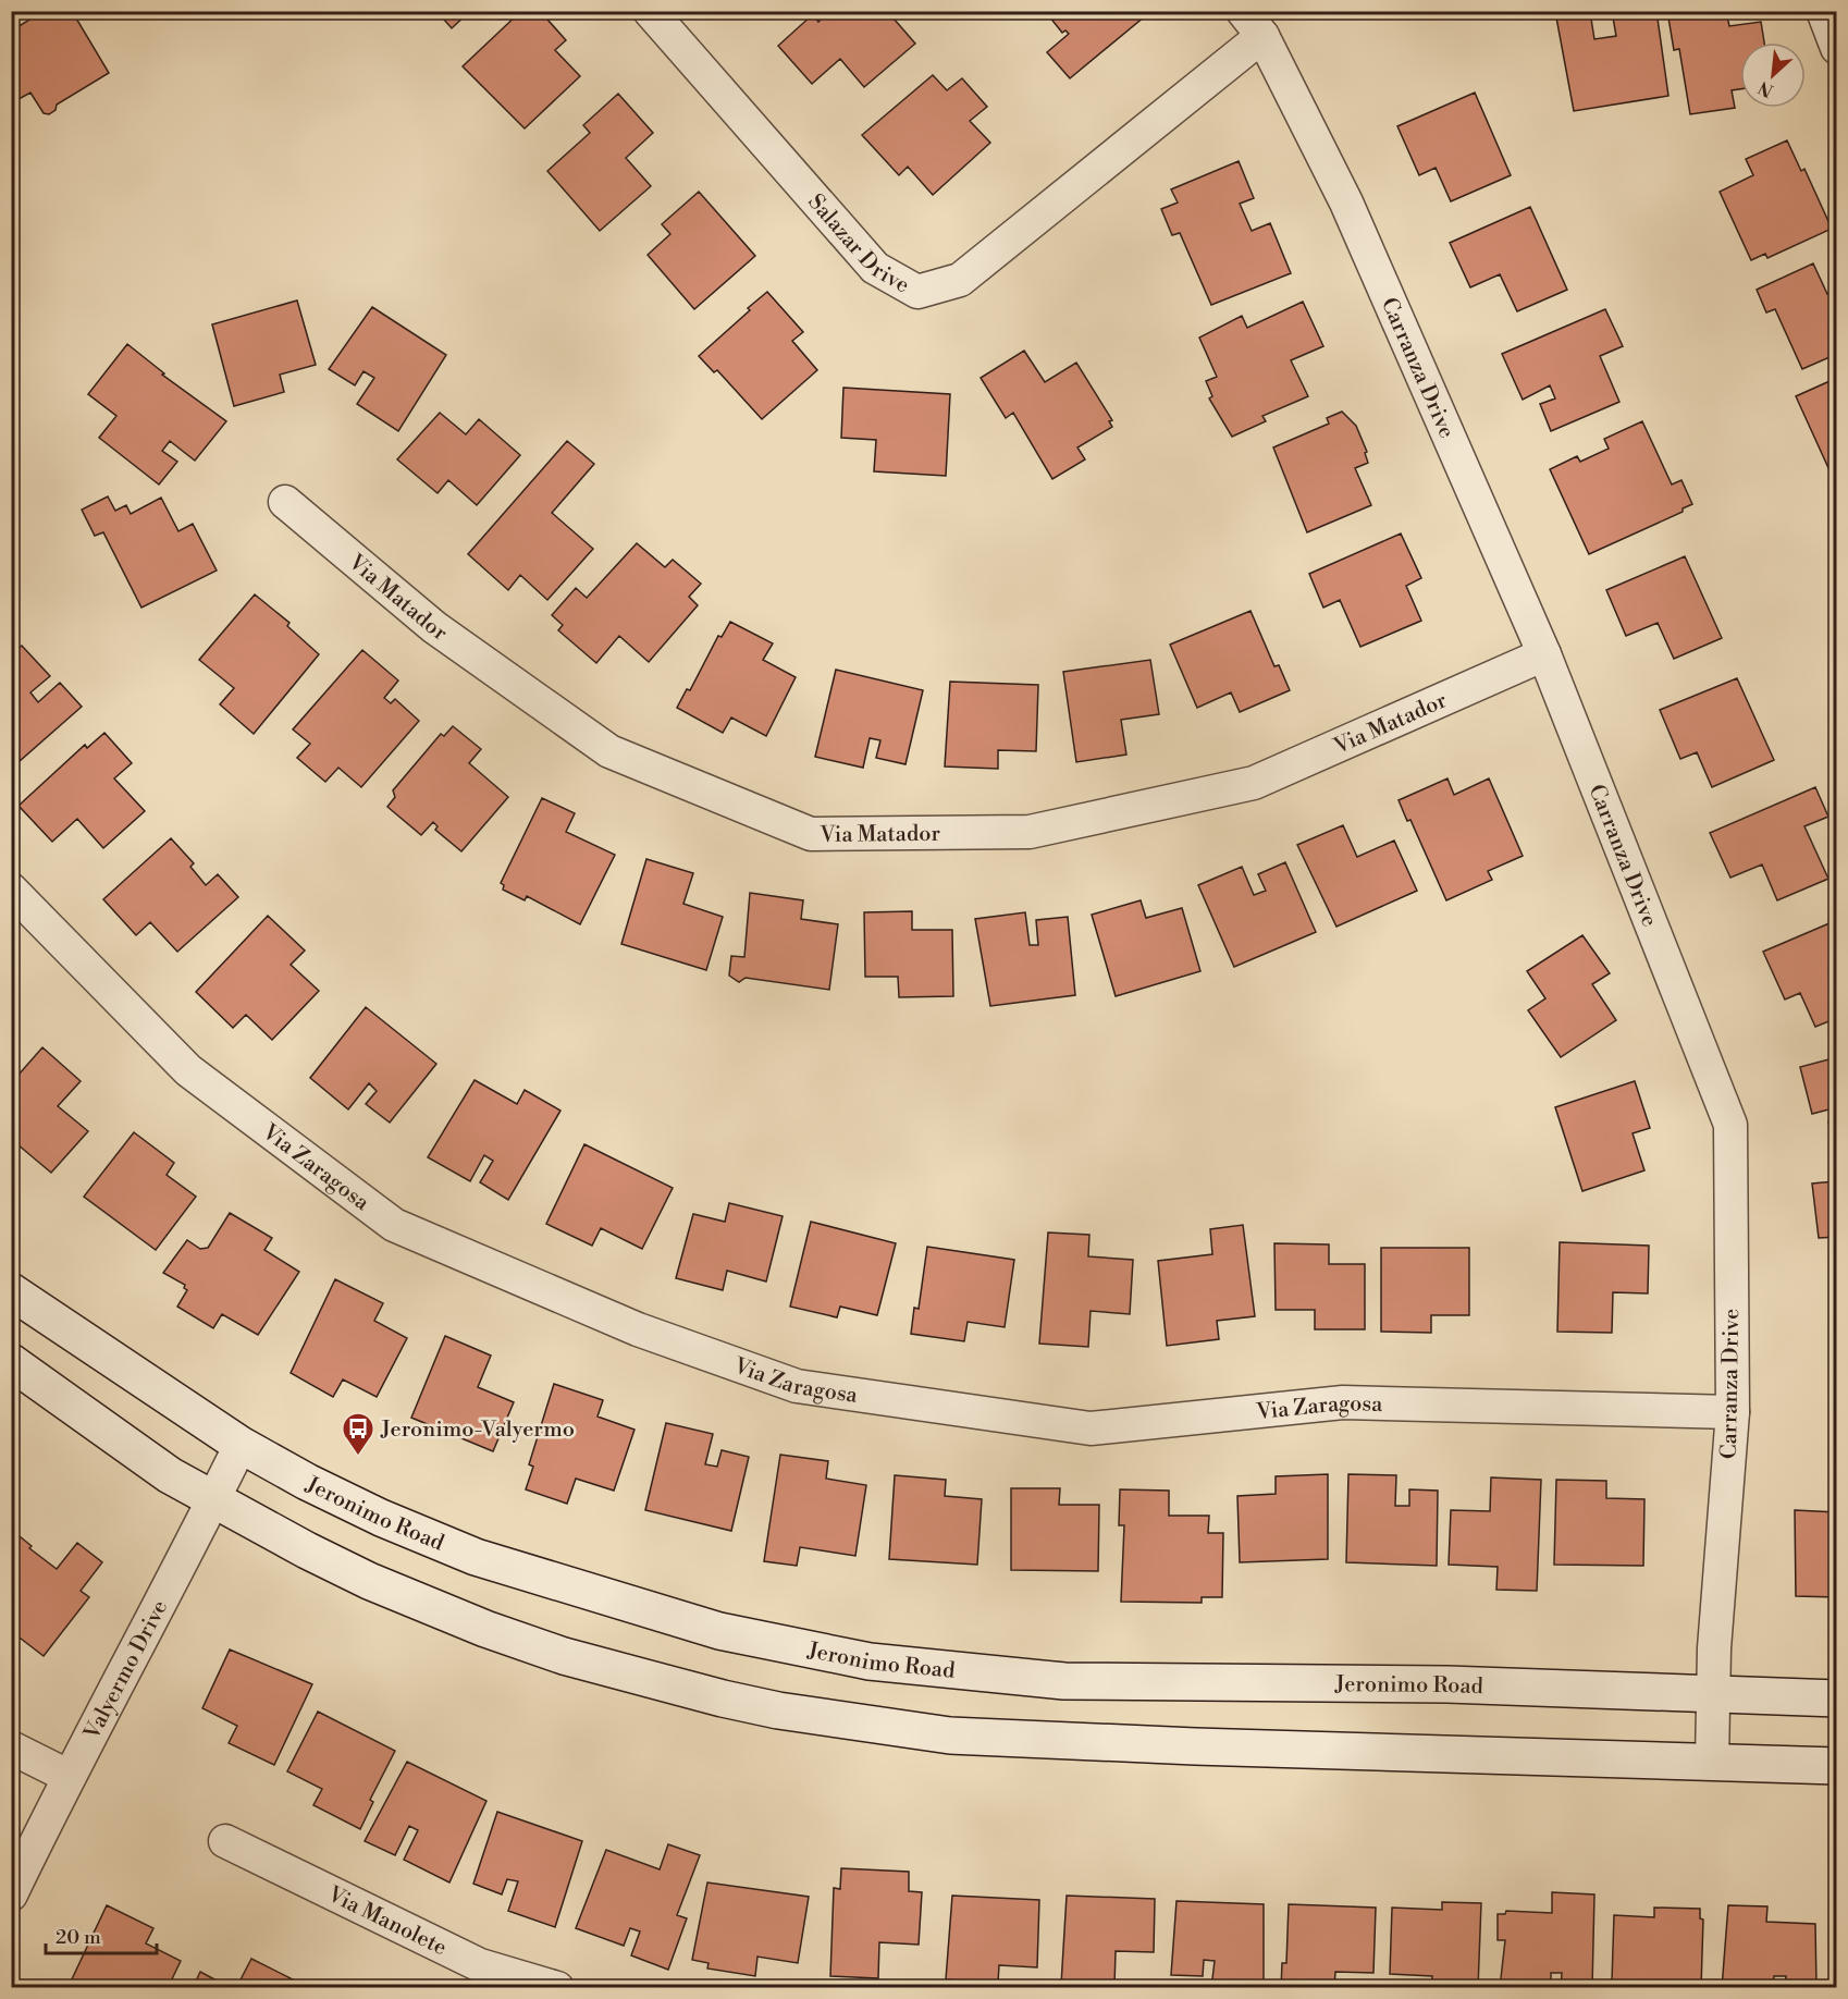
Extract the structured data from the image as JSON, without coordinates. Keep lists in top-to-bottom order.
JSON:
{
  "streets": {
    "main road": ["Jeronimo Road"],
    "street": [
      "Salazar Drive",
      "Carranza Drive",
      "Via Matador",
      "Via Zaragosa",
      "Valyermo Drive",
      "Via Manolete"
    ]
  },
  "crossings": [
    ["Salazar Drive", "Carranza Drive"],
    ["Carranza Drive", "Via Matador"],
    ["Carranza Drive", "Via Zaragosa"],
    ["Carranza Drive", "Jeronimo Road"],
    ["Jeronimo Road", "Valyermo Drive"]
  ],
  "places": {
    "bus stop": ["Jeronimo-Valyermo"]
  },
  "scale_bar": "20 m",
  "north": "bottom left"
}
